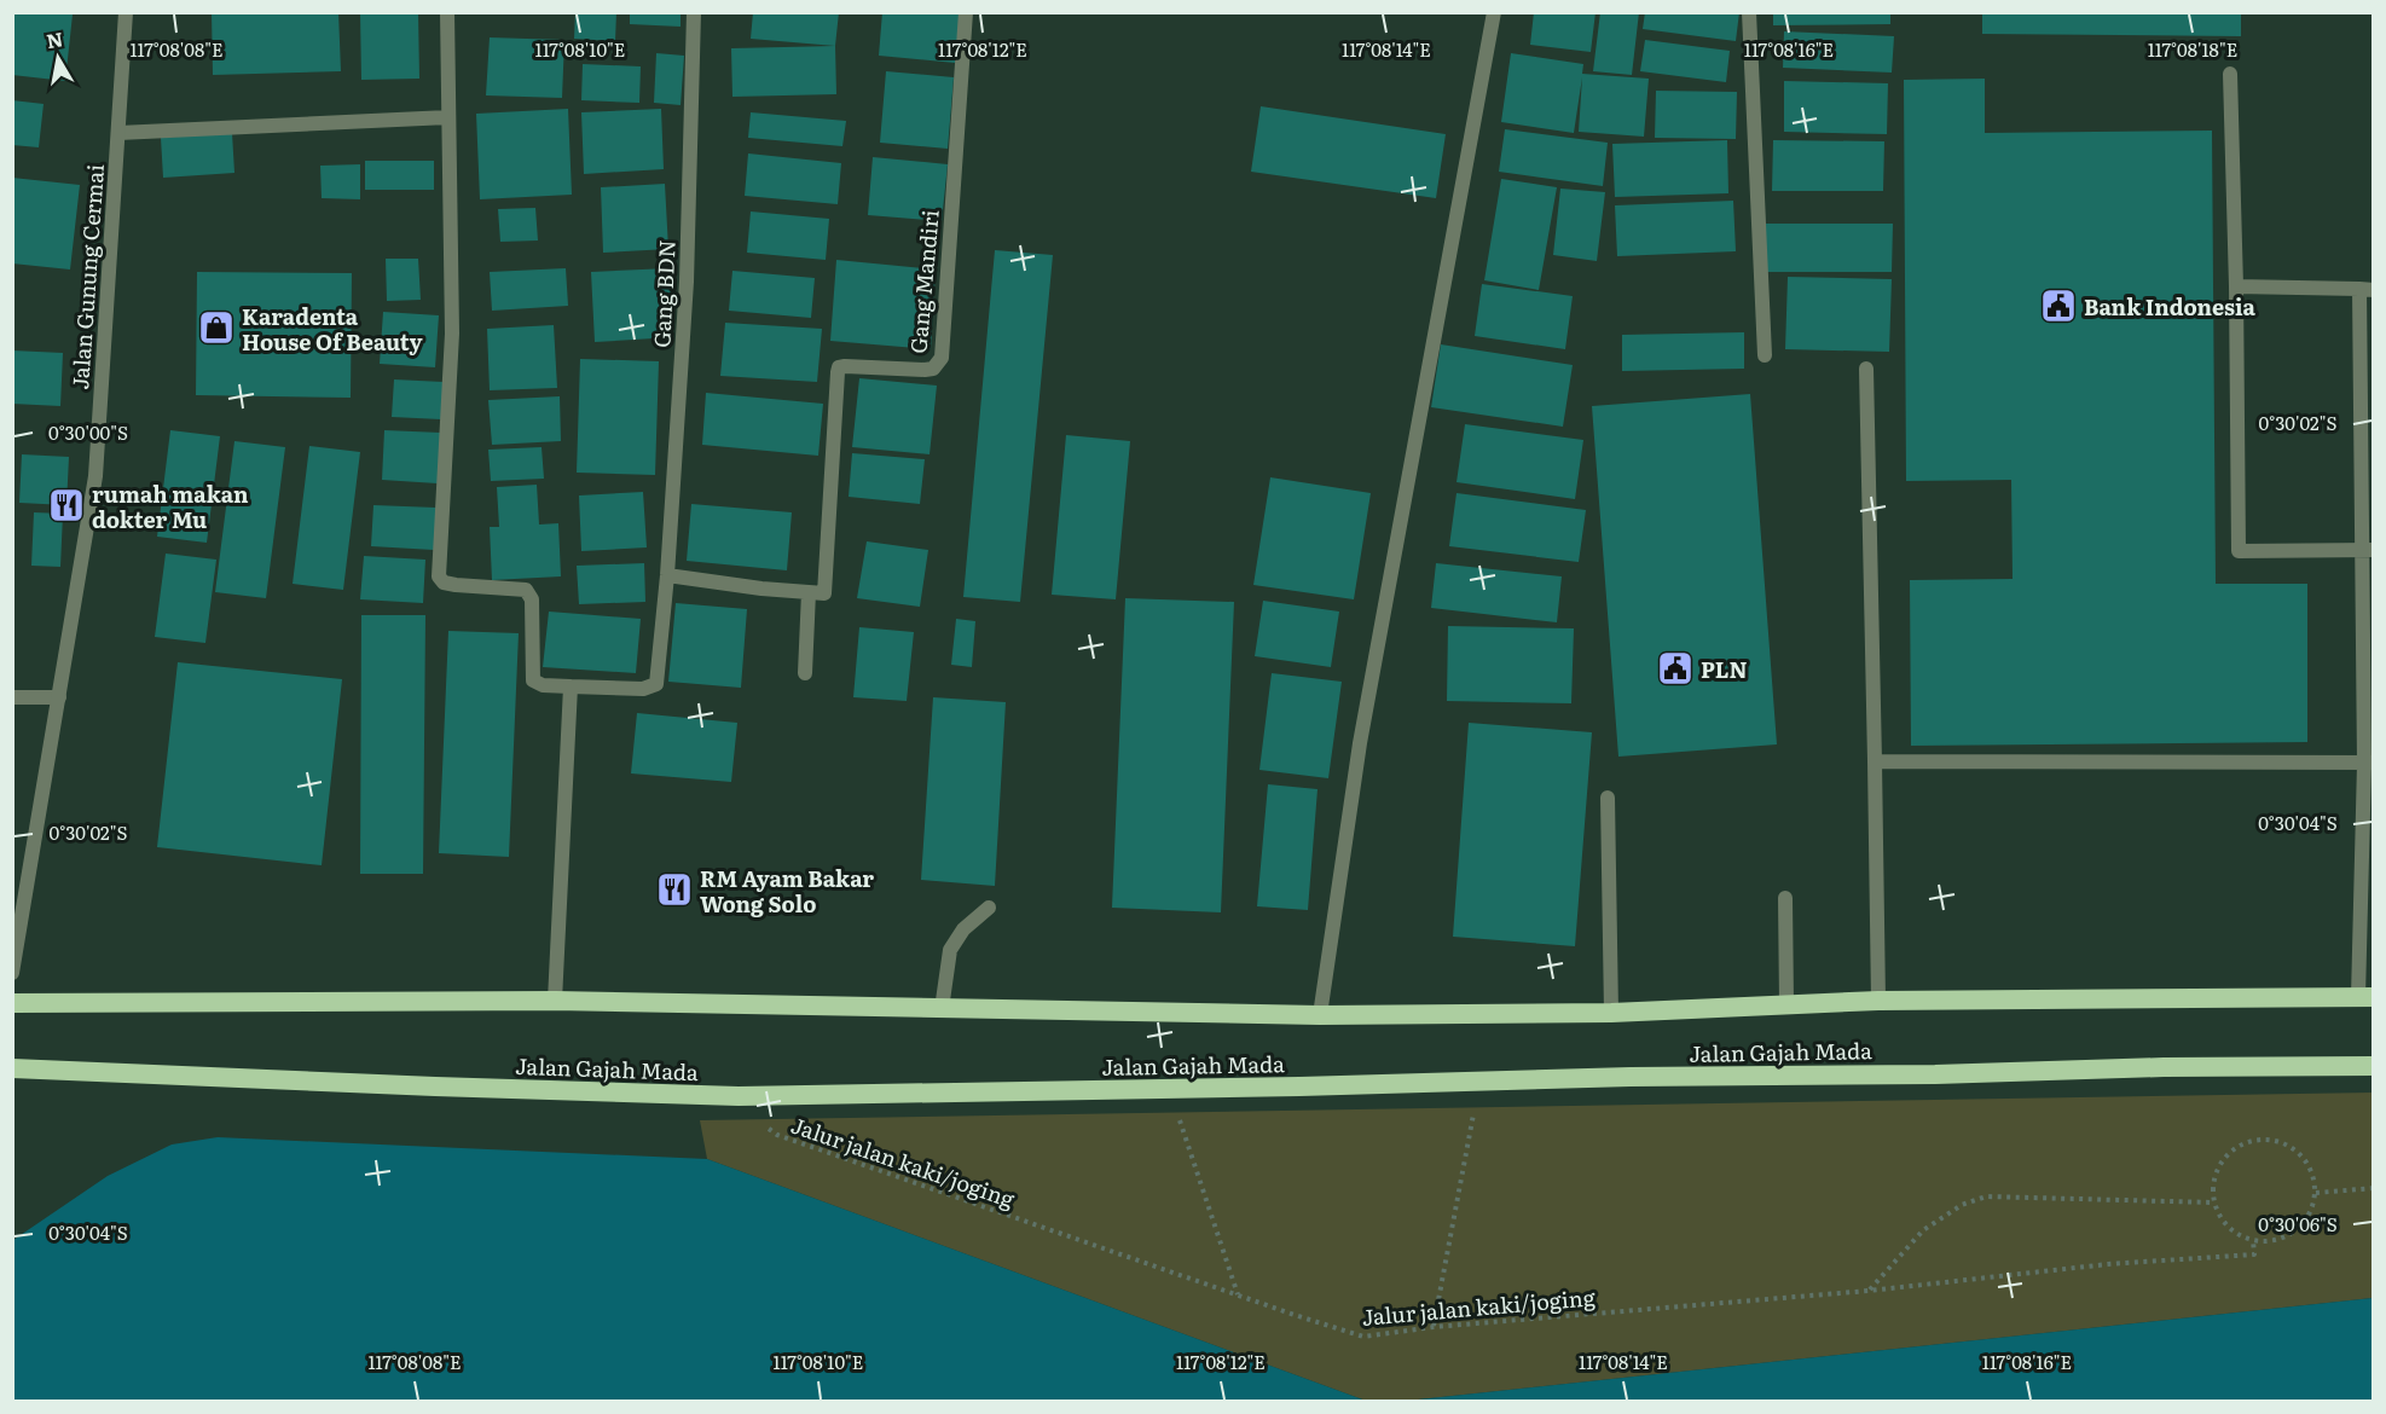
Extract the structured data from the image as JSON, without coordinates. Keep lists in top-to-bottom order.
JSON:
{
  "streets": {
    "highway": ["Jalan Gajah Mada"],
    "street": ["Jalan Gunung Cermai", "Gang Mandiri", "Gang BDN"],
    "path": ["Jalur jalan kaki/joging"]
  },
  "crossings": [
    ["Jalan Gajah Mada", "Jalur jalan kaki/joging"]
  ],
  "places": {
    "public building": ["Bank Indonesia", "PLN"],
    "shop": ["Karadenta House Of Beauty"],
    "restaurant": ["rumah makan dokter Mu", "RM Ayam Bakar Wong Solo"]
  },
  "north": "top",
  "coordinates": [
    "117°08'18\"E",
    "117°08'08\"E",
    "117°08'10\"E",
    "117°08'12\"E",
    "117°08'14\"E",
    "117°08'16\"E",
    "0°30'02\"S",
    "0°30'00\"S",
    "0°30'04\"S",
    "0°30'06\"S"
  ]
}
